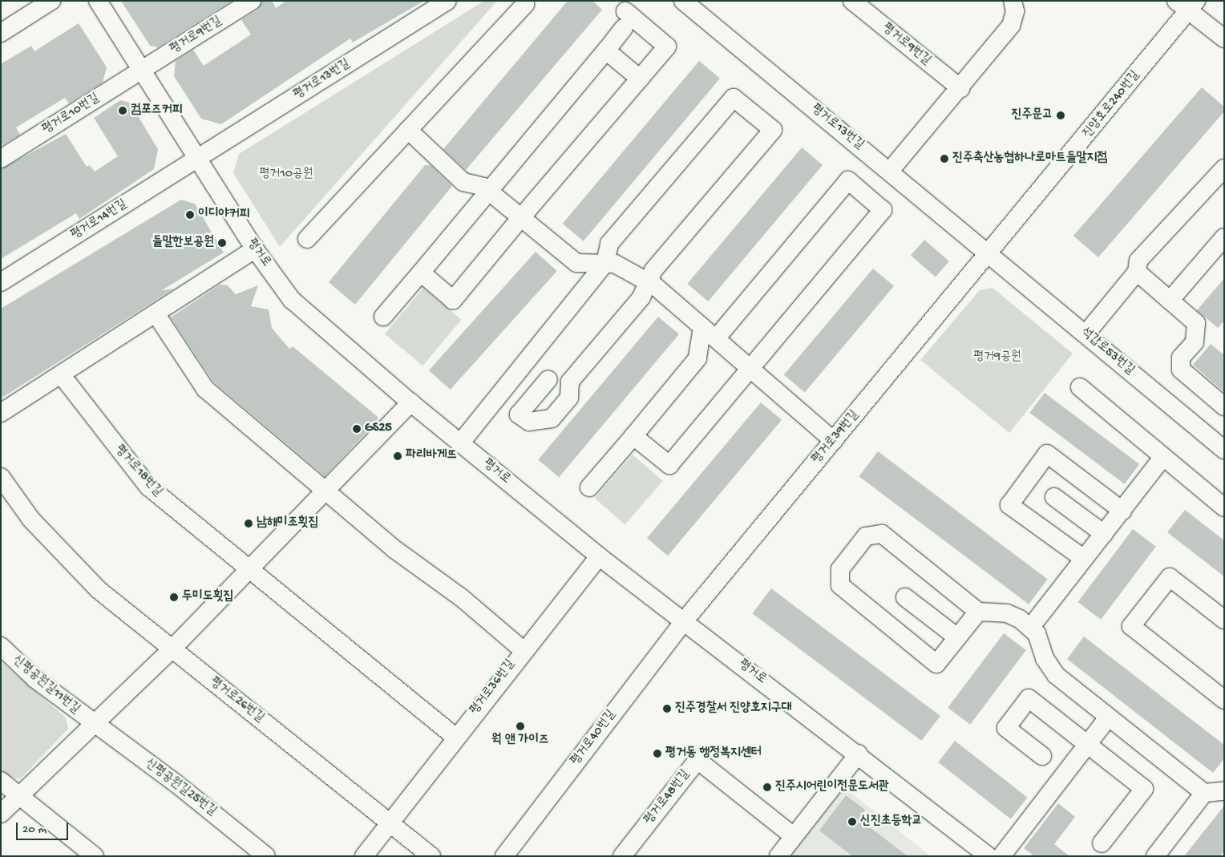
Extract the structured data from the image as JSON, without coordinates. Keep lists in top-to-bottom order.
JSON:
{
  "streets": {
    "street": [
      "평거로9번길",
      "평거로13번길",
      "진양호로240번길",
      "평거로10번길",
      "평거로14번길",
      "평거로",
      "석갑로53번길",
      "평거로39번길",
      "평거로18번길",
      "신평공원길11번길",
      "평거로36번길",
      "평거로26번길",
      "평거로40번길",
      "신평공원길25번길",
      "평거로48번길"
    ]
  },
  "crossings": [
    ["평거로9번길", "평거로10번길"],
    ["평거로9번길", "평거로"],
    ["평거로13번길", "진양호로240번길"],
    ["평거로13번길", "평거로14번길"],
    ["평거로13번길", "평거로"],
    ["평거로13번길", "석갑로53번길"],
    ["평거로13번길", "평거로39번길"],
    ["진양호로240번길", "석갑로53번길"],
    ["진양호로240번길", "평거로39번길"],
    ["평거로10번길", "평거로"],
    ["평거로14번길", "평거로"],
    ["평거로", "평거로39번길"],
    ["평거로", "평거로36번길"],
    ["평거로", "평거로40번길"],
    ["석갑로53번길", "평거로39번길"],
    ["평거로39번길", "평거로40번길"],
    ["신평공원길11번길", "신평공원길25번길"],
    ["평거로36번길", "평거로26번길"]
  ],
  "parks": ["평거10공원", "평거9공원"],
  "places": [
    "컴포즈커피",
    "진주문고",
    "진주축산농협하나로마트들말지점",
    "이디야커피",
    "들말한보공원",
    "GS25",
    "파리바게뜨",
    "남해미조횟집",
    "두미도횟집",
    "진주경찰서 진양호지구대",
    "웍 앤 가이즈",
    "평거동 행정복지센터",
    "진주시어린이전문도서관",
    "신진초등학교"
  ],
  "scale_bar": "20 m"
}
